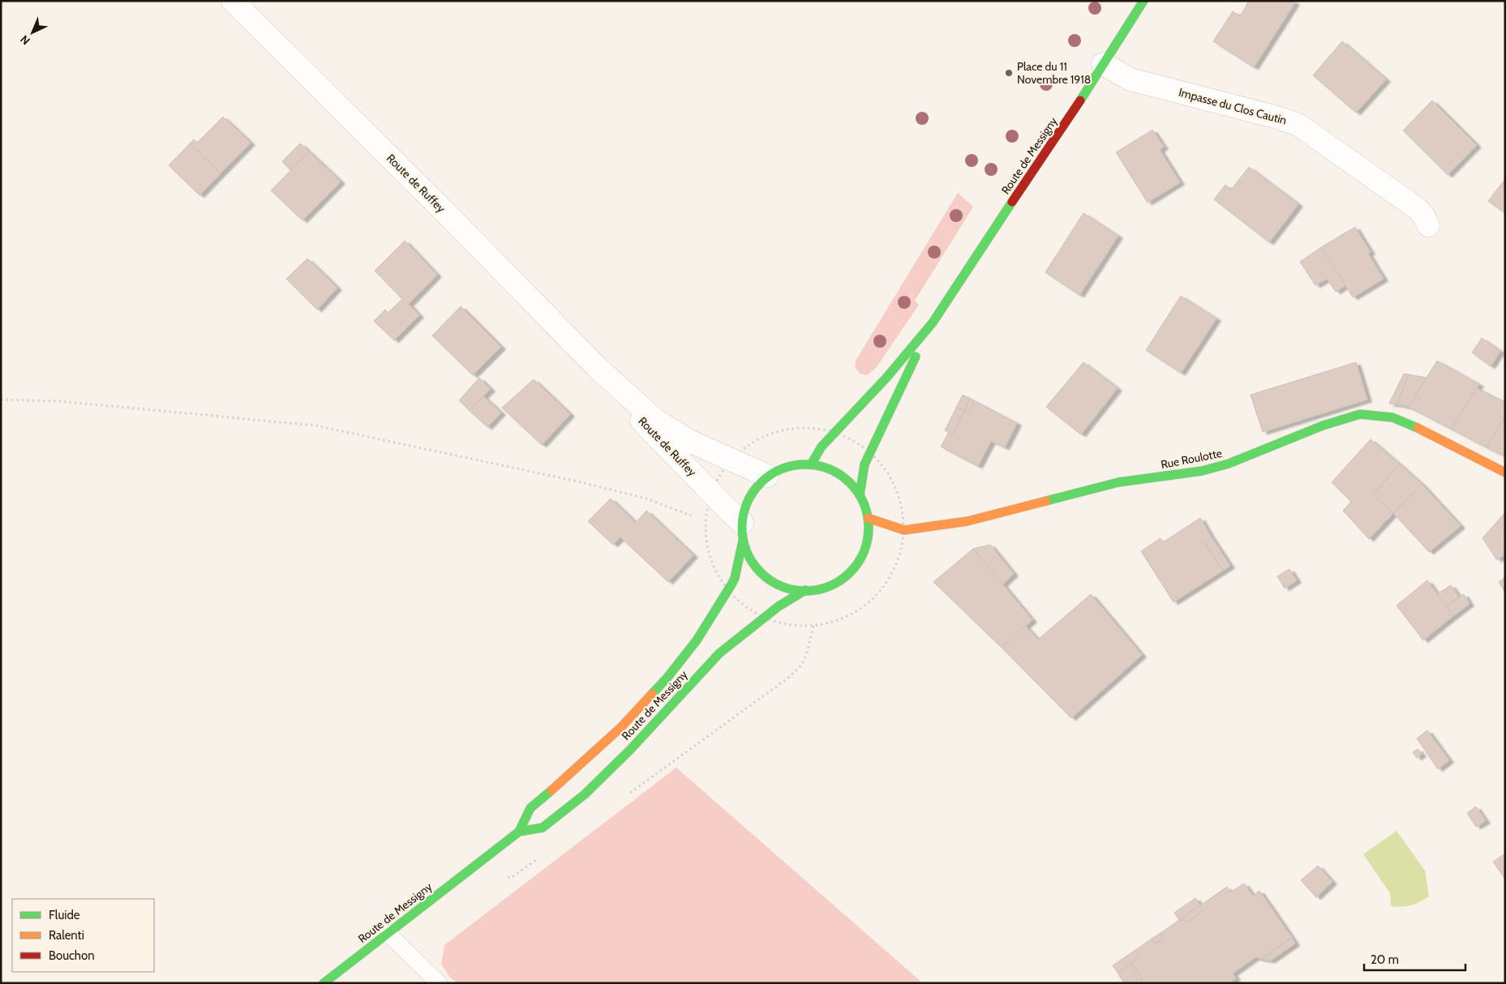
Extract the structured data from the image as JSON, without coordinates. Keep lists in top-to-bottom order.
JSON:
{
  "streets": {
    "main road": ["Route de Messigny", "Rue Roulotte"],
    "street": ["Impasse du Clos Cautin", "Route de Ruffey"]
  },
  "crossings": [
    ["Impasse du Clos Cautin", "Route de Messigny"],
    ["Route de Messigny", "Route de Ruffey"],
    ["Route de Messigny", "Rue Roulotte"],
    ["Route de Ruffey", "Rue Roulotte"]
  ],
  "places": ["Place du 11 Novembre 1918"],
  "legend": ["Fluide", "Ralenti", "Bouchon"],
  "scale_bar": "20 m",
  "north": "bottom left"
}
